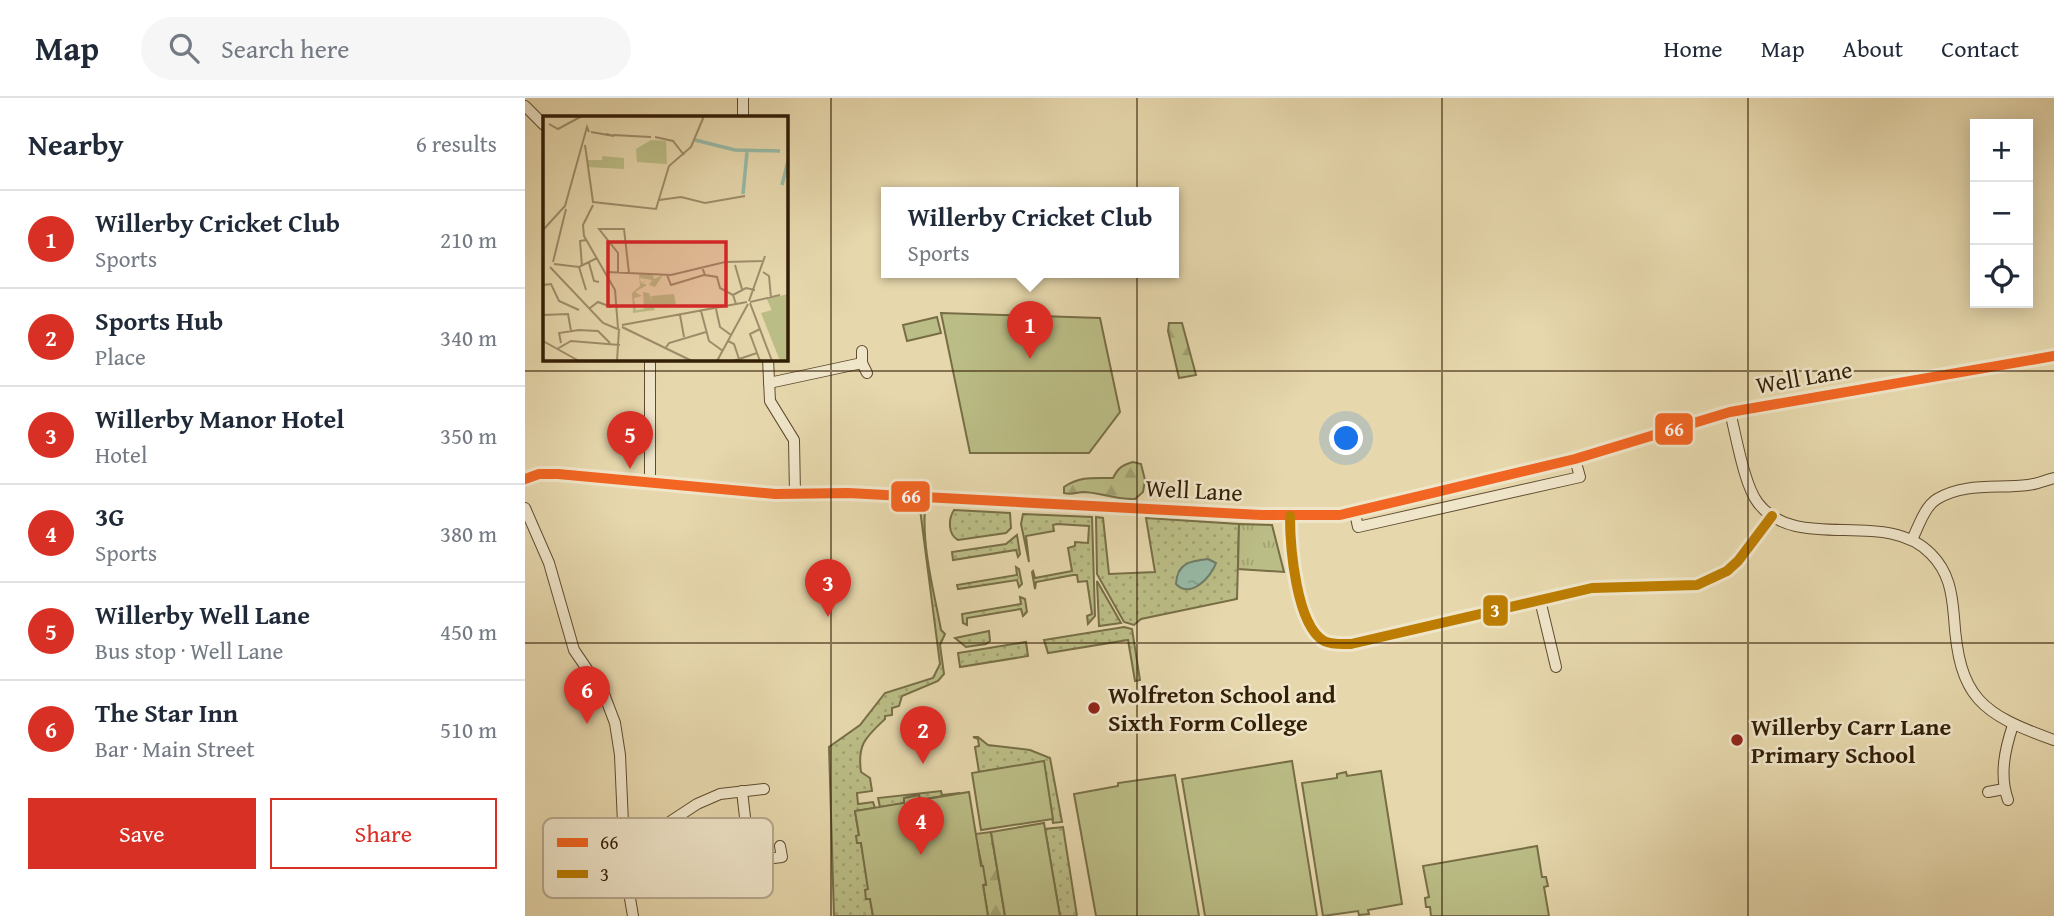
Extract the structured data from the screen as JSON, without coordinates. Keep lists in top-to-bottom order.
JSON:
{
  "streets": {
    "street": ["Well Lane"]
  },
  "places": ["Wolfreton School and Sixth Form College", "Willerby Carr Lane Primary School"],
  "lines": ["transit line 66", "transit line 3"],
  "legend": ["66", "3"],
  "page": {
    "header": "Map",
    "search": "Search here",
    "nav": [
      "Home",
      "Map",
      "About",
      "Contact"
    ],
    "heading": ["Nearby", "6 results"],
    "map_buttons": ["+", "−"],
    "popup": ["Willerby Cricket Club", "Sports"],
    "list": [
      {
        "mark": "1",
        "name": "Willerby Cricket Club",
        "note": "Sports",
        "value": "210 m"
      },
      {
        "mark": "2",
        "name": "Sports Hub",
        "note": "Place",
        "value": "340 m"
      },
      {
        "mark": "3",
        "name": "Willerby Manor Hotel",
        "note": "Hotel",
        "value": "350 m"
      },
      {
        "mark": "4",
        "name": "3G",
        "note": "Sports",
        "value": "380 m"
      },
      {
        "mark": "5",
        "name": "Willerby Well Lane",
        "note": "Bus stop · Well Lane",
        "value": "450 m"
      },
      {
        "mark": "6",
        "name": "The Star Inn",
        "note": "Bar · Main Street",
        "value": "510 m"
      }
    ],
    "pins": [
      "1",
      "5",
      "3",
      "6",
      "2",
      "4"
    ],
    "buttons": ["Save", "Share"]
  }
}
